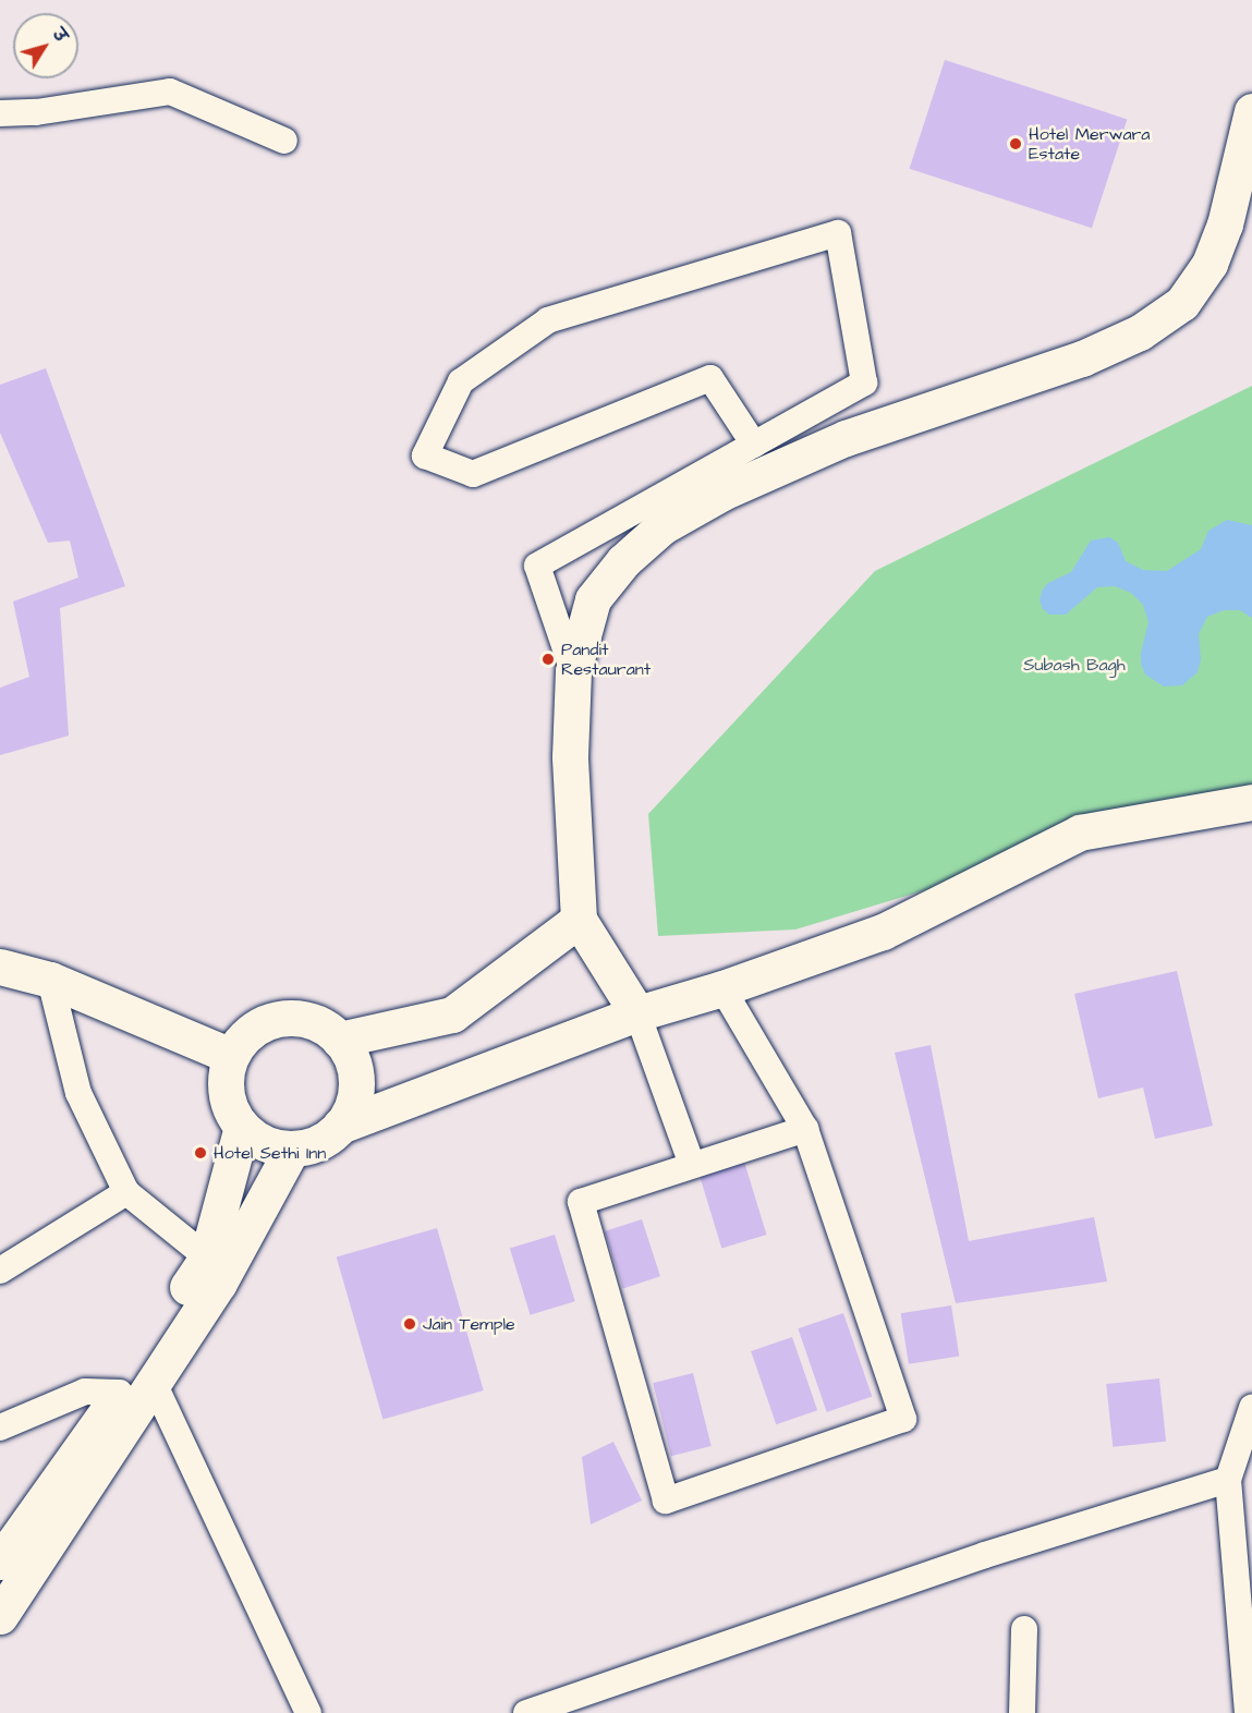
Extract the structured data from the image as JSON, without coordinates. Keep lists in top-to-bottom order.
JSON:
{
  "parks": ["Subash Bagh"],
  "places": [
    "Hotel Merwara Estate",
    "Pandit Restaurant",
    "Hotel Sethi Inn",
    "Jain Temple"
  ],
  "north": "top right"
}
